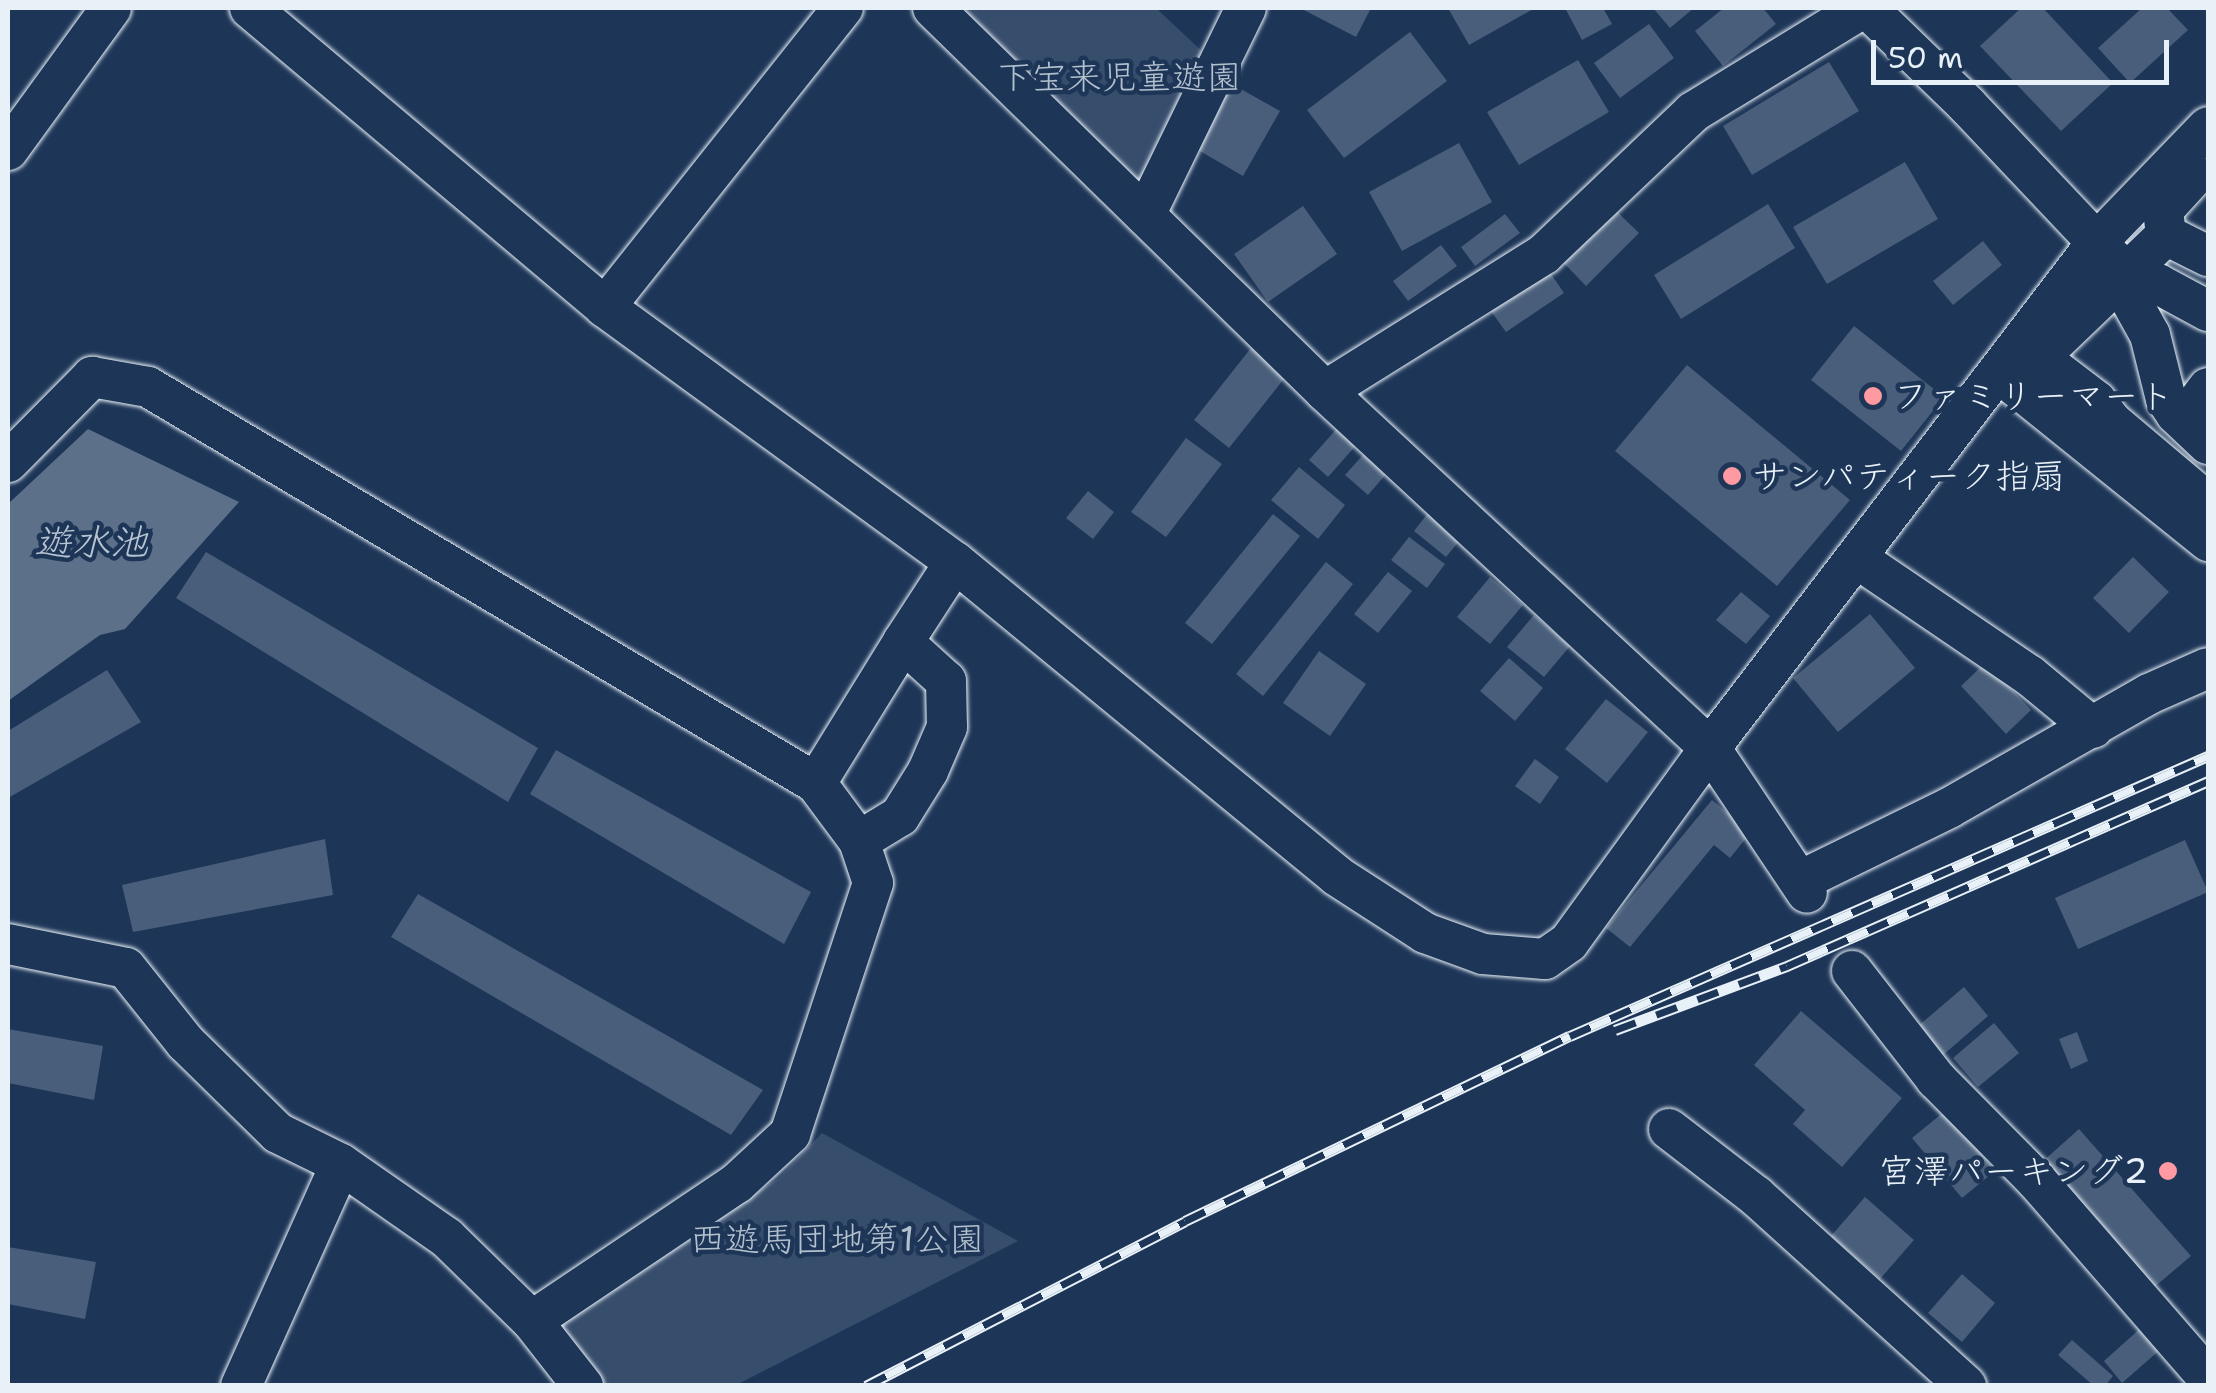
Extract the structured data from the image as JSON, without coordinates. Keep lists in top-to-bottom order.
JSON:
{
  "water": ["遊水池"],
  "parks": ["下宝来児童遊園", "西遊馬団地第1公園"],
  "places": ["ファミリーマート", "サンパティーク指扇", "宮澤パーキング2"],
  "scale_bar": "50 m"
}
